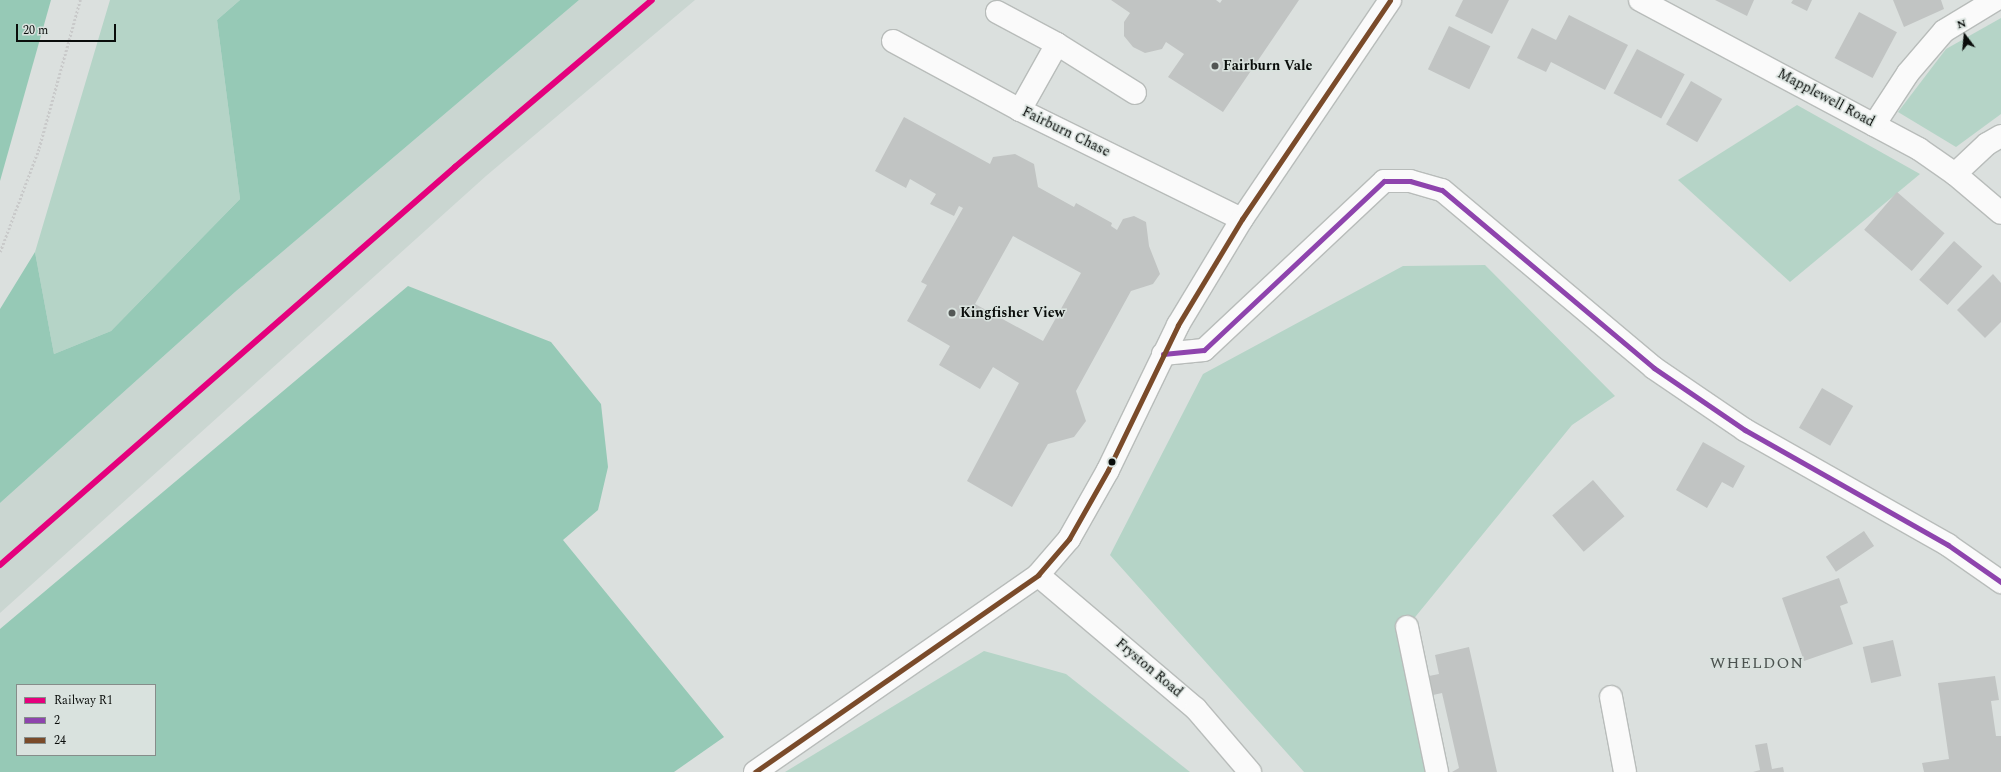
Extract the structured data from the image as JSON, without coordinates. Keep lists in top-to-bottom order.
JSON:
{
  "streets": {
    "street": ["Mapplewell Road", "Fairburn Chase", "Fryston Road"]
  },
  "districts": ["WHELDON"],
  "places": ["Fairburn Vale", "Kingfisher View"],
  "lines": ["rail line R1", "transit line 24", "transit line 2"],
  "legend": ["Railway R1", "2", "24"],
  "scale_bar": "20 m",
  "north": "top"
}
